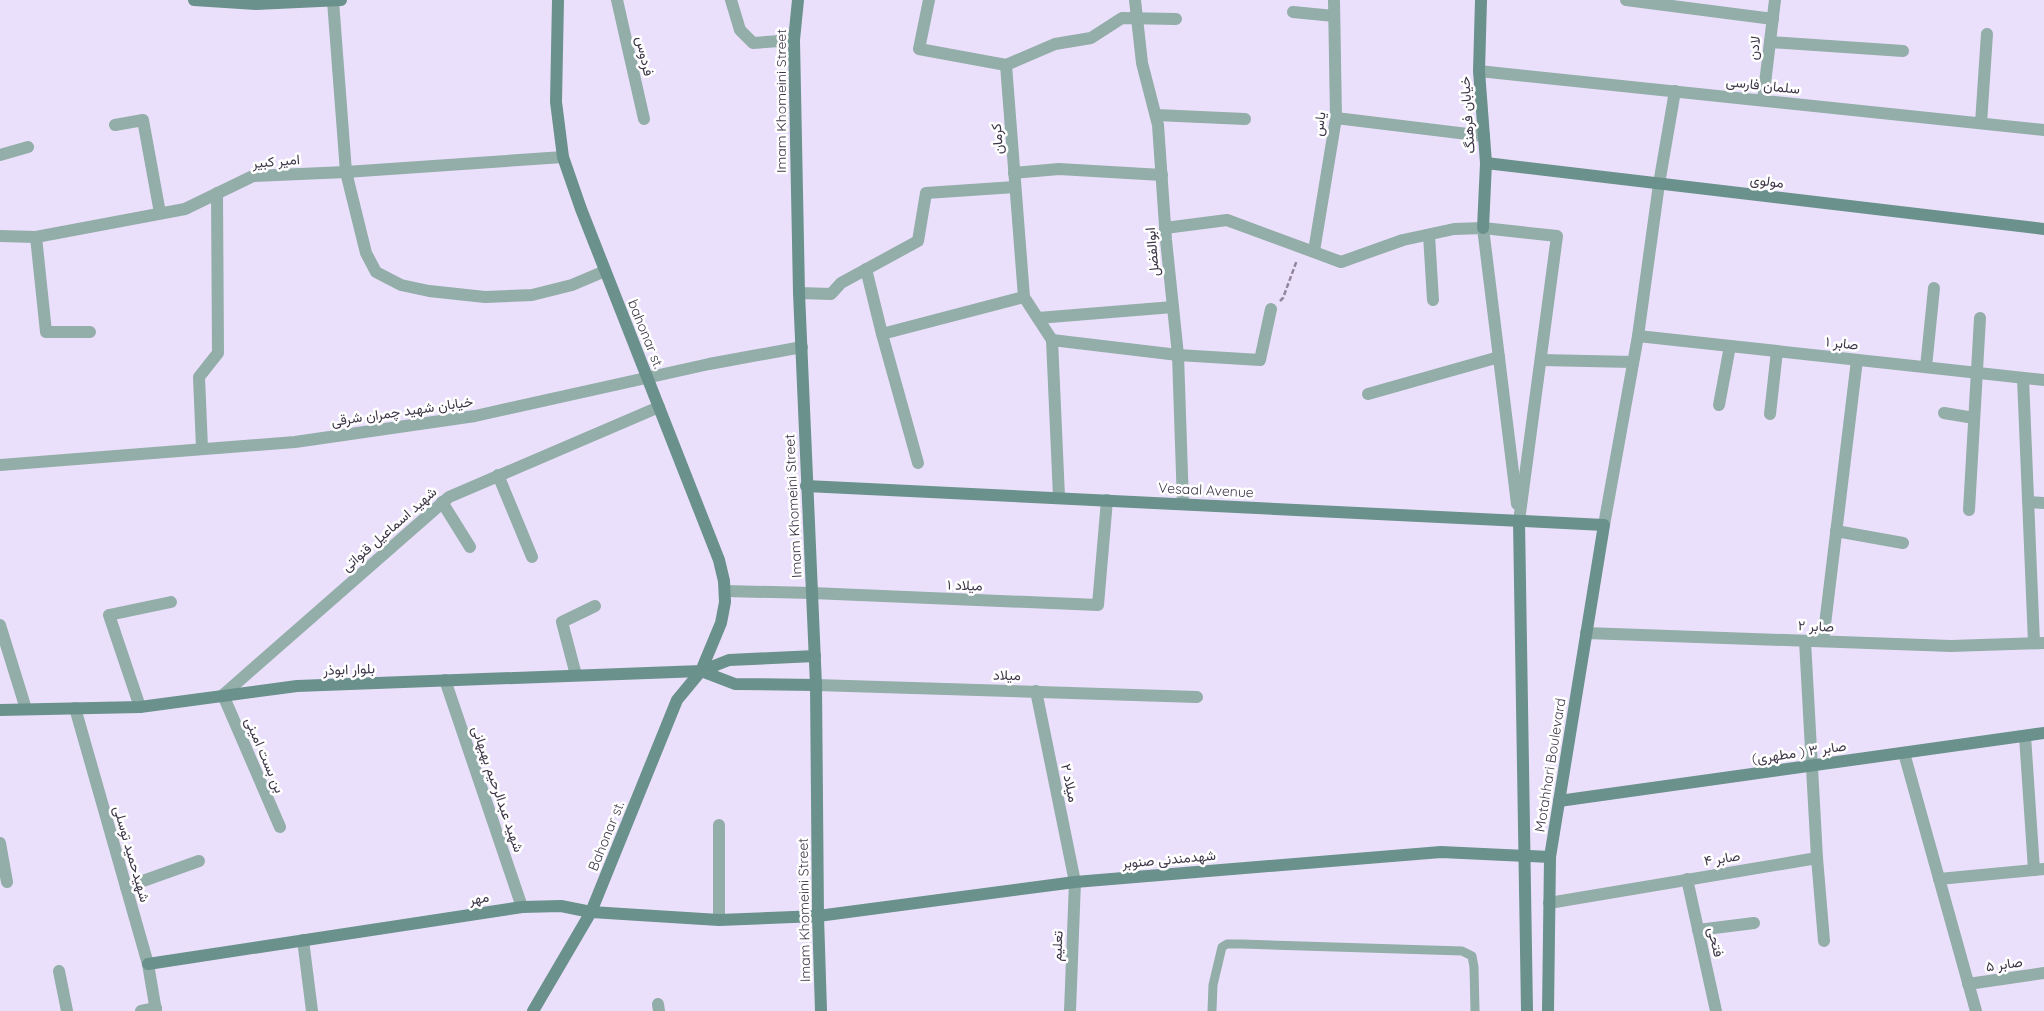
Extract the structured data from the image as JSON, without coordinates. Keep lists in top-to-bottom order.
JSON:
{
  "streets": {
    "street": [
      "لادن",
      "فردوس",
      "سلمان فارسی",
      "Imam Khomeini Street",
      "خیابان فرهنگ",
      "یاس",
      "کرمان",
      "امیر کبیر",
      "مولوی",
      "ابوالفضل",
      "bahonar st.",
      "صابر ۱",
      "خیابان شهید چمران شرقی",
      "Vesaal Avenue",
      "شهید اسماعیل قنواتی",
      "میلاد ۱",
      "صابر ۲",
      "بلوار ابوذر",
      "میلاد",
      "صابر ۳ ( مطهری)",
      "بن بست امینی",
      "Motahhari Boulevard",
      "میلاد ۲",
      "شهید عبدالرحیم بهبهانی",
      "Bahonar st.",
      "شهیدحمید توسلی",
      "صابر ۴",
      "شهدمندنی صنوبر",
      "مهر",
      "فتحی",
      "تعلیم",
      "صابر ۵"
    ]
  },
  "crossings": [
    ["لادن", "سلمان فارسی"],
    ["سلمان فارسی", "خیابان فرهنگ"],
    ["Imam Khomeini Street", "خیابان شهید چمران شرقی"],
    ["Imam Khomeini Street", "Vesaal Avenue"],
    ["Imam Khomeini Street", "میلاد ۱"],
    ["Imam Khomeini Street", "میلاد"],
    ["Imam Khomeini Street", "شهدمندنی صنوبر"],
    ["Imam Khomeini Street", "مهر"],
    ["خیابان فرهنگ", "مولوی"],
    ["امیر کبیر", "bahonar st."],
    ["ابوالفضل", "Vesaal Avenue"],
    ["bahonar st.", "خیابان شهید چمران شرقی"],
    ["bahonar st.", "شهید اسماعیل قنواتی"],
    ["bahonar st.", "میلاد ۱"],
    ["bahonar st.", "بلوار ابوذر"],
    ["bahonar st.", "Bahonar st."],
    ["Vesaal Avenue", "میلاد ۱"],
    ["Vesaal Avenue", "Motahhari Boulevard"],
    ["شهید اسماعیل قنواتی", "بلوار ابوذر"],
    ["شهید اسماعیل قنواتی", "بن بست امینی"],
    ["صابر ۲", "Motahhari Boulevard"],
    ["بلوار ابوذر", "بن بست امینی"],
    ["بلوار ابوذر", "شهید عبدالرحیم بهبهانی"],
    ["بلوار ابوذر", "Bahonar st."],
    ["بلوار ابوذر", "شهیدحمید توسلی"],
    ["میلاد", "میلاد ۲"],
    ["صابر ۳ ( مطهری)", "Motahhari Boulevard"],
    ["Motahhari Boulevard", "صابر ۴"],
    ["Motahhari Boulevard", "شهدمندنی صنوبر"],
    ["میلاد ۲", "شهدمندنی صنوبر"],
    ["میلاد ۲", "تعلیم"],
    ["شهید عبدالرحیم بهبهانی", "مهر"],
    ["Bahonar st.", "مهر"],
    ["شهیدحمید توسلی", "مهر"],
    ["صابر ۴", "فتحی"],
    ["شهدمندنی صنوبر", "مهر"],
    ["شهدمندنی صنوبر", "تعلیم"]
  ]
}
